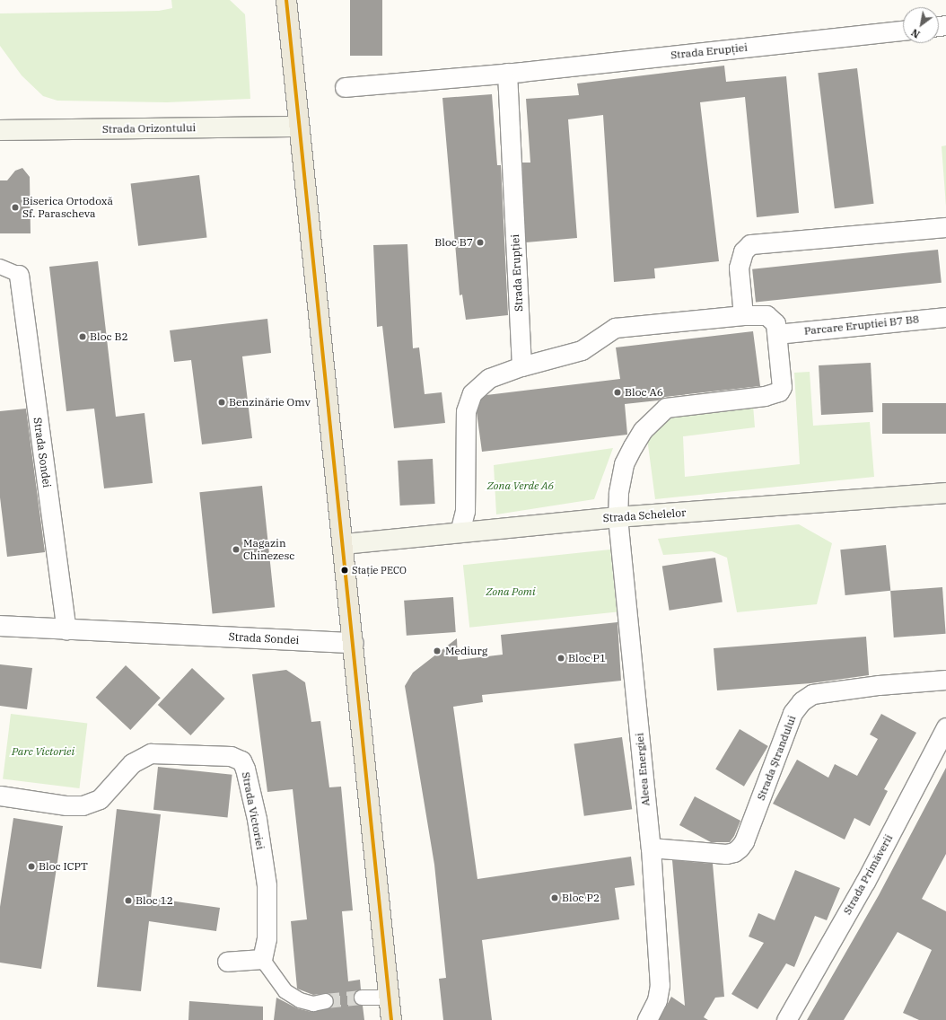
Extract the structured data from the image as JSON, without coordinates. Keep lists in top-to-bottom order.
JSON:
{
  "streets": {
    "main road": ["Strada Orizontului", "Strada Schelelor"],
    "street": [
      "Strada Erupției",
      "Parcare Eruptiei B7 B8",
      "Strada Sondei",
      "Strada Ștrandului",
      "Aleea Energiei",
      "Strada Victoriei",
      "Strada Primăverii"
    ]
  },
  "crossings": [
    ["Parcare Eruptiei B7 B8", "Aleea Energiei"],
    ["Strada Schelelor", "Aleea Energiei"],
    ["Strada Ștrandului", "Aleea Energiei"]
  ],
  "parks": ["Zona Verde A6", "Zona Pomi", "Parc Victoriei"],
  "places": [
    "Biserica Ortodoxă Sf. Parascheva",
    "Bloc B7",
    "Bloc B2",
    "Bloc A6",
    "Benzinărie Omv",
    "Magazin Chinezesc",
    "Stație PECO",
    "Mediurg",
    "Bloc P1",
    "Bloc ICPT",
    "Bloc P2",
    "Bloc 12"
  ],
  "north": "bottom left"
}
